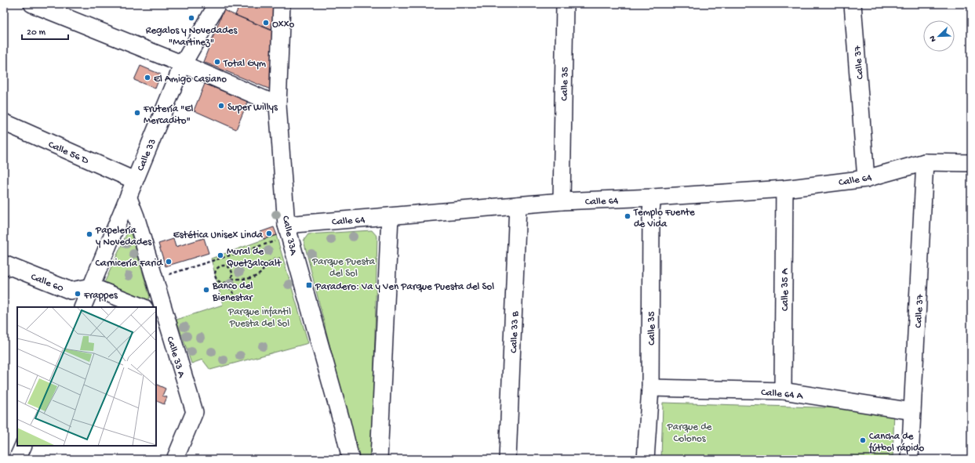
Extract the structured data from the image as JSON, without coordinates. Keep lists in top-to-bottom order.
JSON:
{
  "streets": {
    "street": [
      "Calle 37",
      "Calle 35",
      "Calle 56 D",
      "Calle 33",
      "Calle 64",
      "Calle 33A",
      "Calle 60",
      "Calle 35 A",
      "Calle 33 B",
      "Calle 33 A",
      "Calle 64 A"
    ]
  },
  "crossings": [
    ["Calle 37", "Calle 64"],
    ["Calle 37", "Calle 64 A"],
    ["Calle 35", "Calle 64"],
    ["Calle 35", "Calle 64 A"],
    ["Calle 56 D", "Calle 33"],
    ["Calle 33", "Calle 60"],
    ["Calle 33", "Calle 33 A"],
    ["Calle 64", "Calle 33A"],
    ["Calle 64", "Calle 35 A"],
    ["Calle 64", "Calle 33 B"],
    ["Calle 35 A", "Calle 64 A"]
  ],
  "parks": ["Parque Puesta del Sol", "Parque infantil Puesta del Sol", "Parque de Colonos"],
  "places": {
    "other": [
      "Regalos y Novedades \"Martinez\"",
      "Oxxo",
      "Total Gym",
      "El Amigo Casiano",
      "Super Willys",
      "Frutería \"El Mercadito\"",
      "Templo Fuente de Vida",
      "Estética Unisex Linda",
      "Papelería y Novedades",
      "Mural de Quetzalcoalt",
      "Carnicería Farid",
      "Banco del Bienestar",
      "Frappes",
      "Cancha de fútbol rápido"
    ],
    "transit": ["Paradero: Va y Ven Parque Puesta del Sol"]
  },
  "scale_bar": "20 m",
  "north": "bottom left"
}
